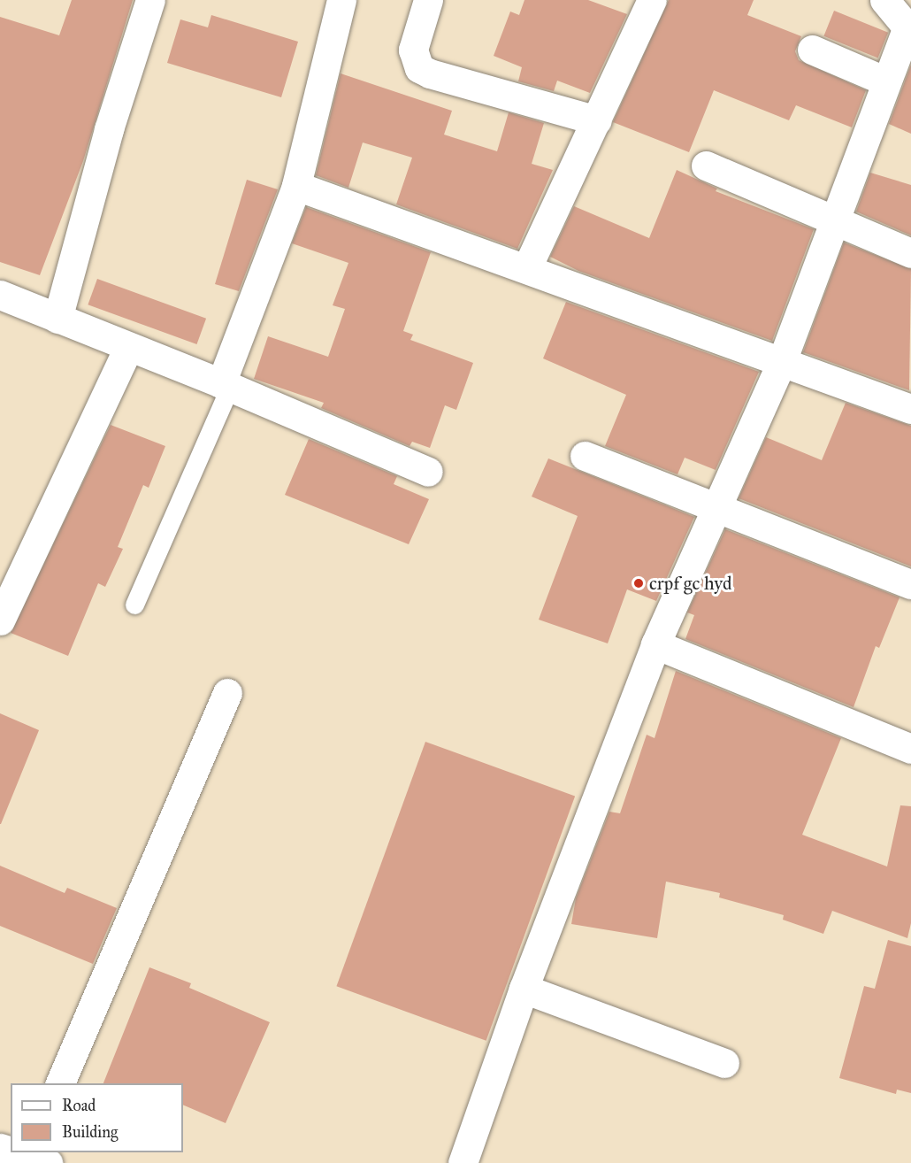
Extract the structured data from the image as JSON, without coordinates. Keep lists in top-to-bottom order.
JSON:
{
  "places": ["crpf gc hyd"],
  "legend": ["Road", "Building"]
}
